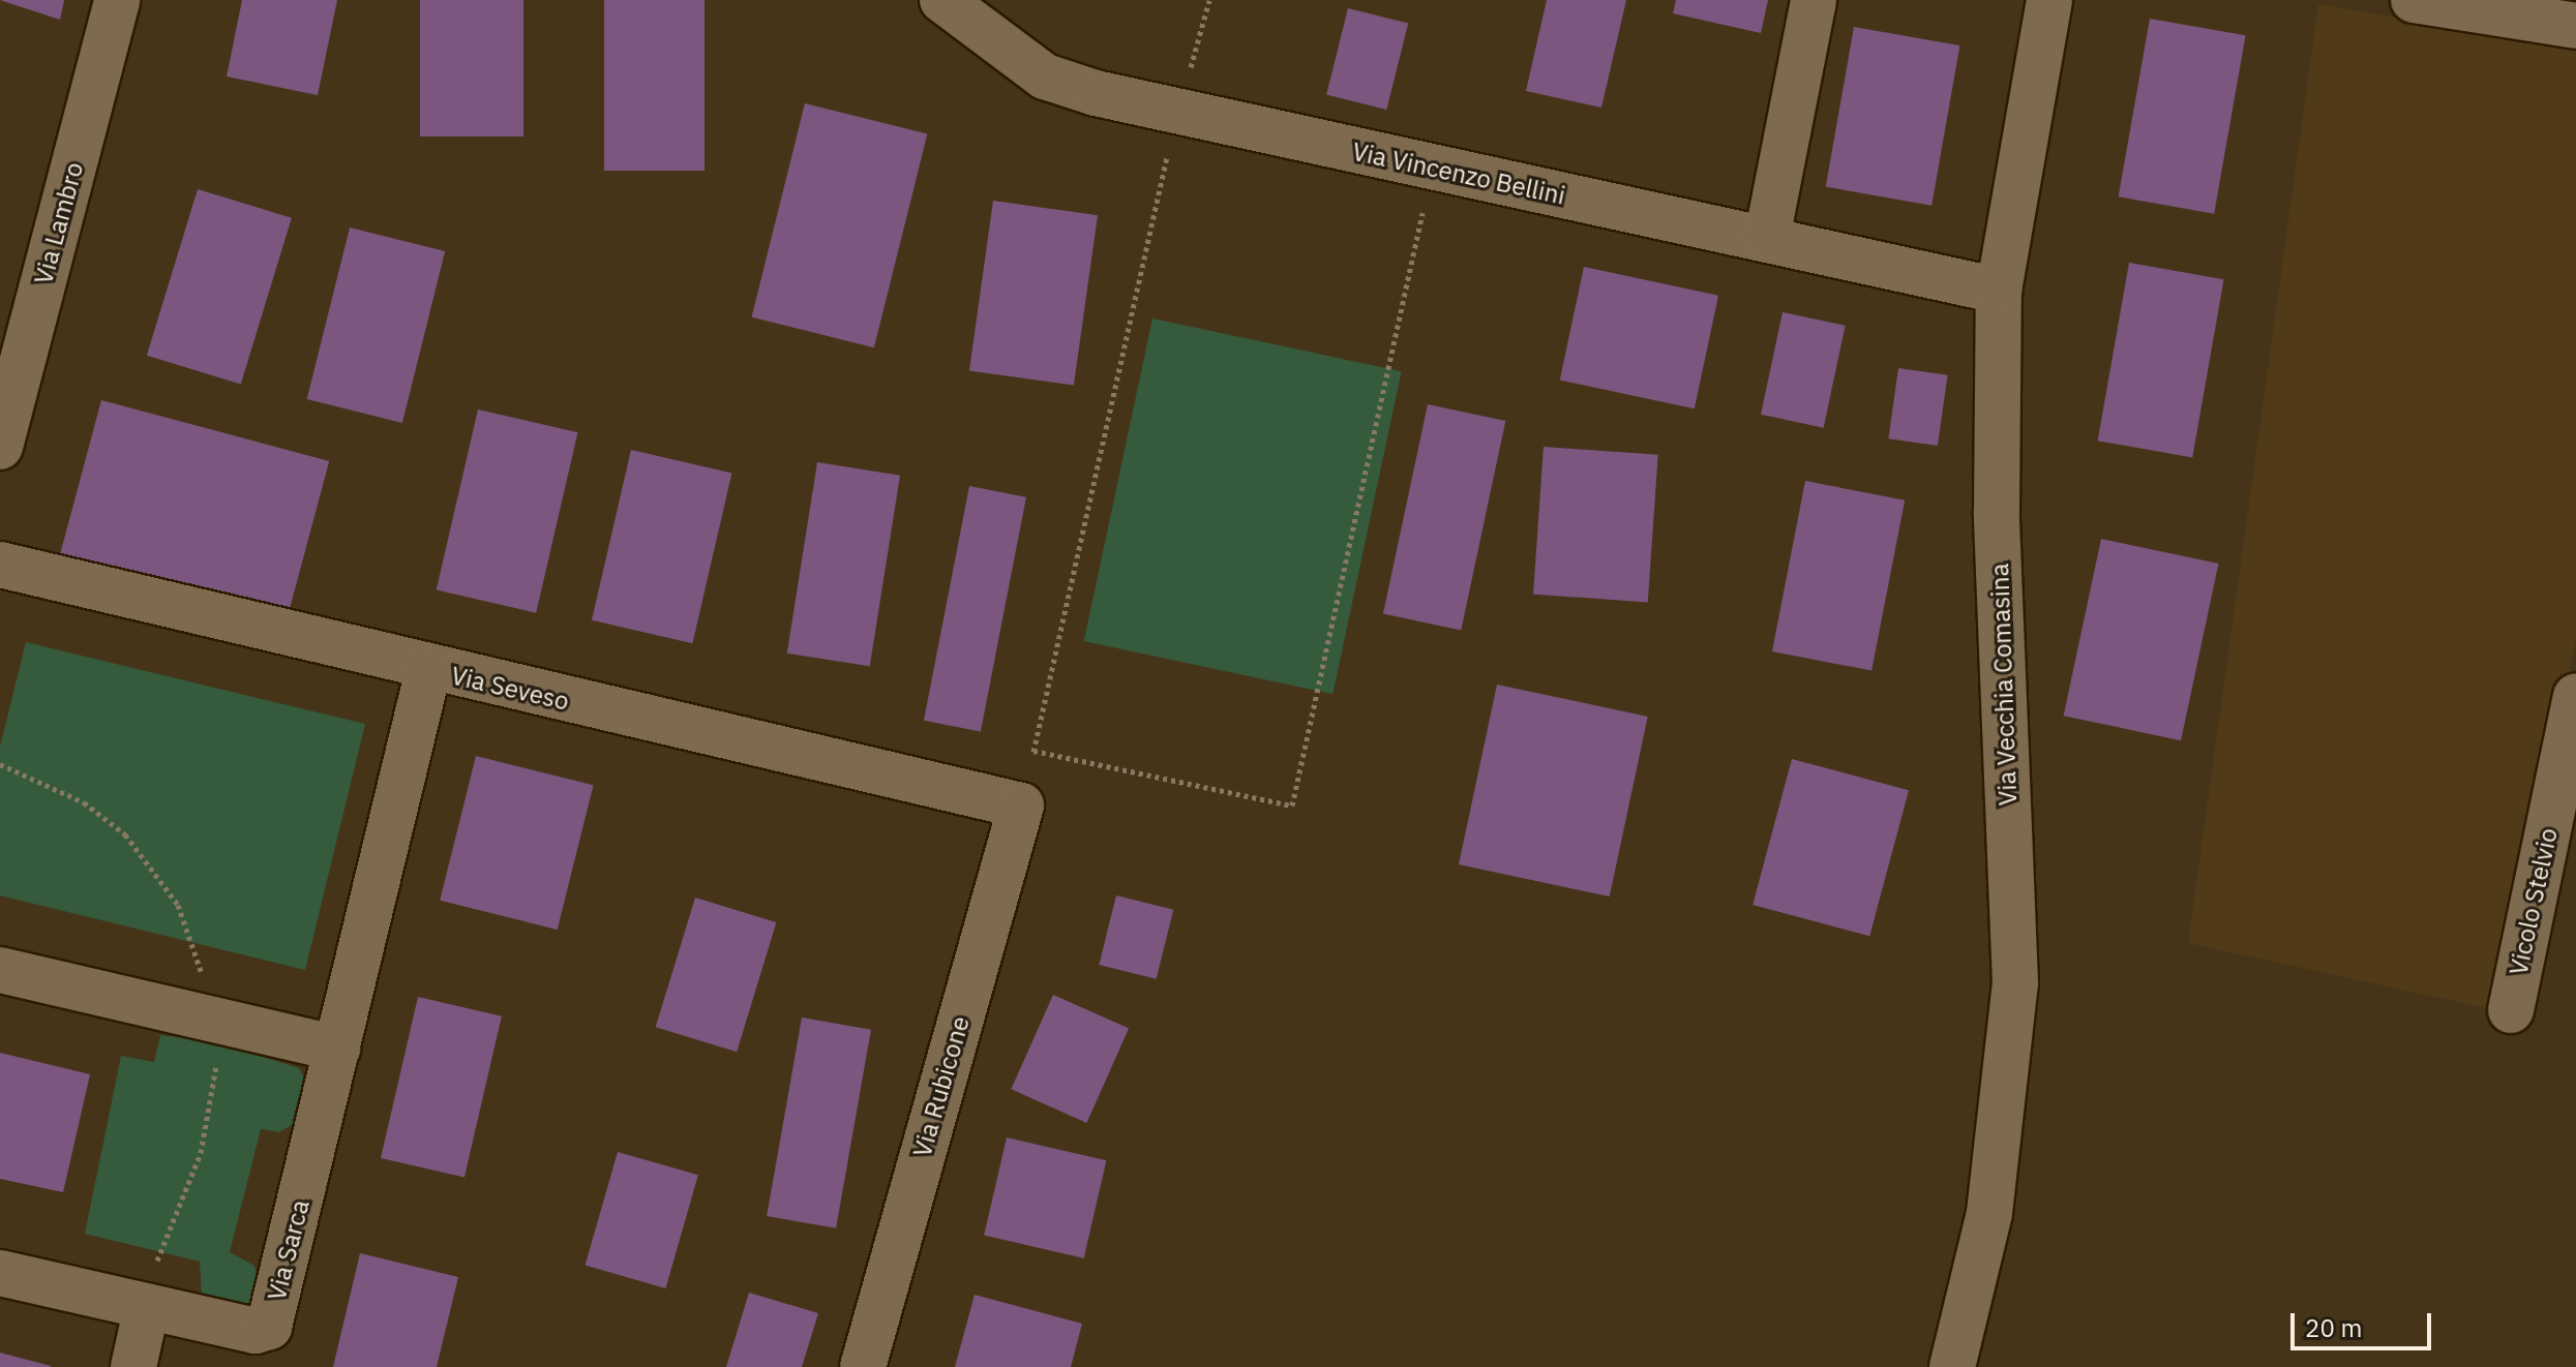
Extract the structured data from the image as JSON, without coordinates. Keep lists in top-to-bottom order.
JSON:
{
  "streets": {
    "street": [
      "Via Vincenzo Bellini",
      "Via Lambro",
      "Via Vecchia Comasina",
      "Via Seveso",
      "Vicolo Stelvio",
      "Via Rubicone",
      "Via Sarca"
    ]
  },
  "crossings": [
    ["Via Vincenzo Bellini", "Via Vecchia Comasina"],
    ["Via Seveso", "Via Rubicone"],
    ["Via Seveso", "Via Sarca"]
  ],
  "scale_bar": "20 m"
}
